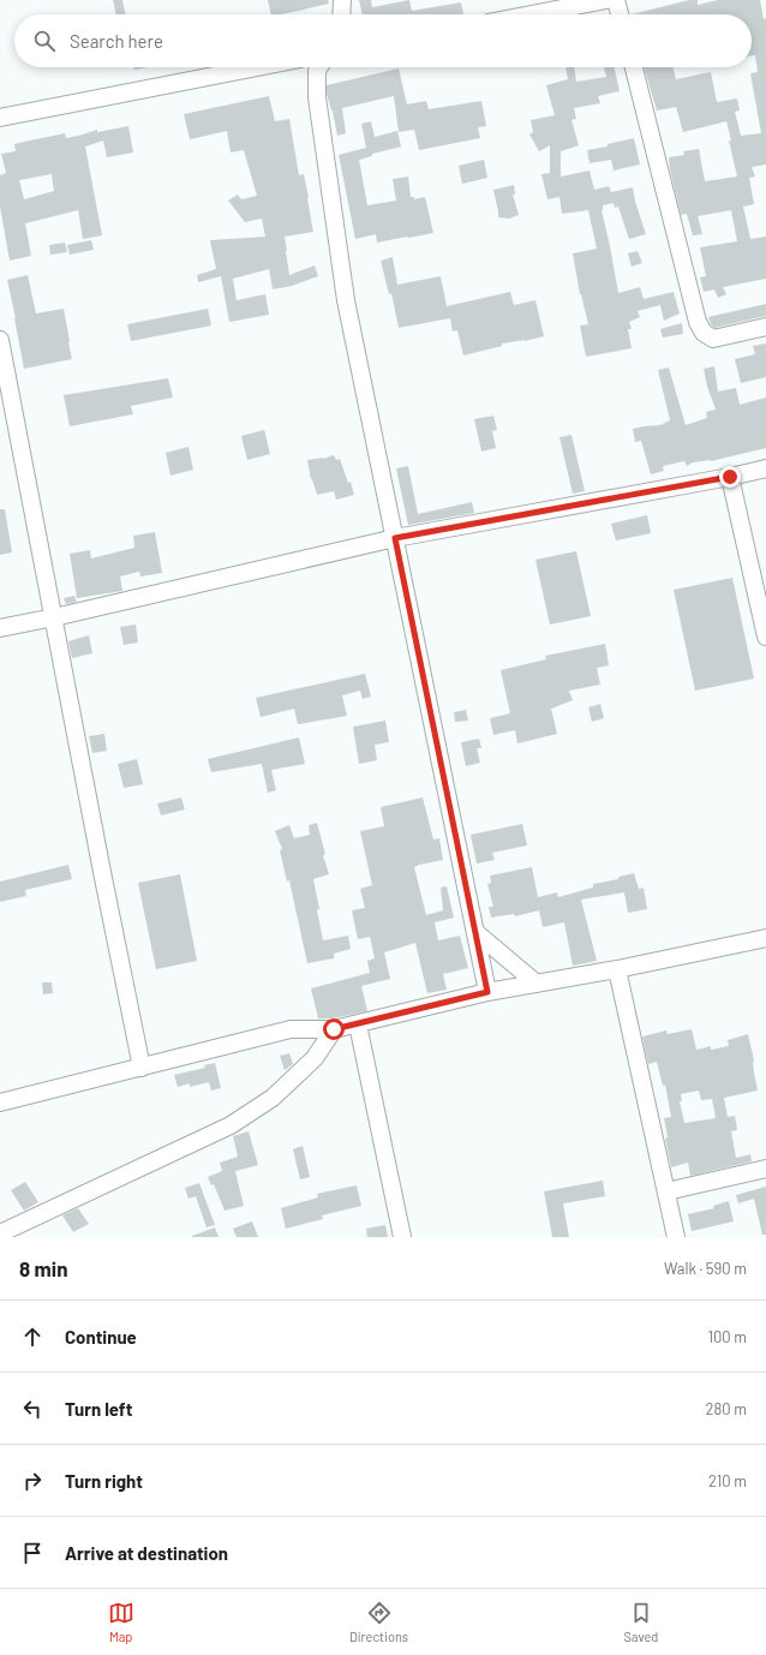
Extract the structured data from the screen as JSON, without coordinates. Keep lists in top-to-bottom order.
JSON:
{
  "page": {
    "search": "Search here",
    "heading": ["8 min", "Walk · 590 m"],
    "list": [
      ["Continue", "100 m"],
      ["Turn left", "280 m"],
      ["Turn right", "210 m"],
      "Arrive at destination"
    ],
    "nav": ["Map", "Directions", "Saved"]
  }
}
